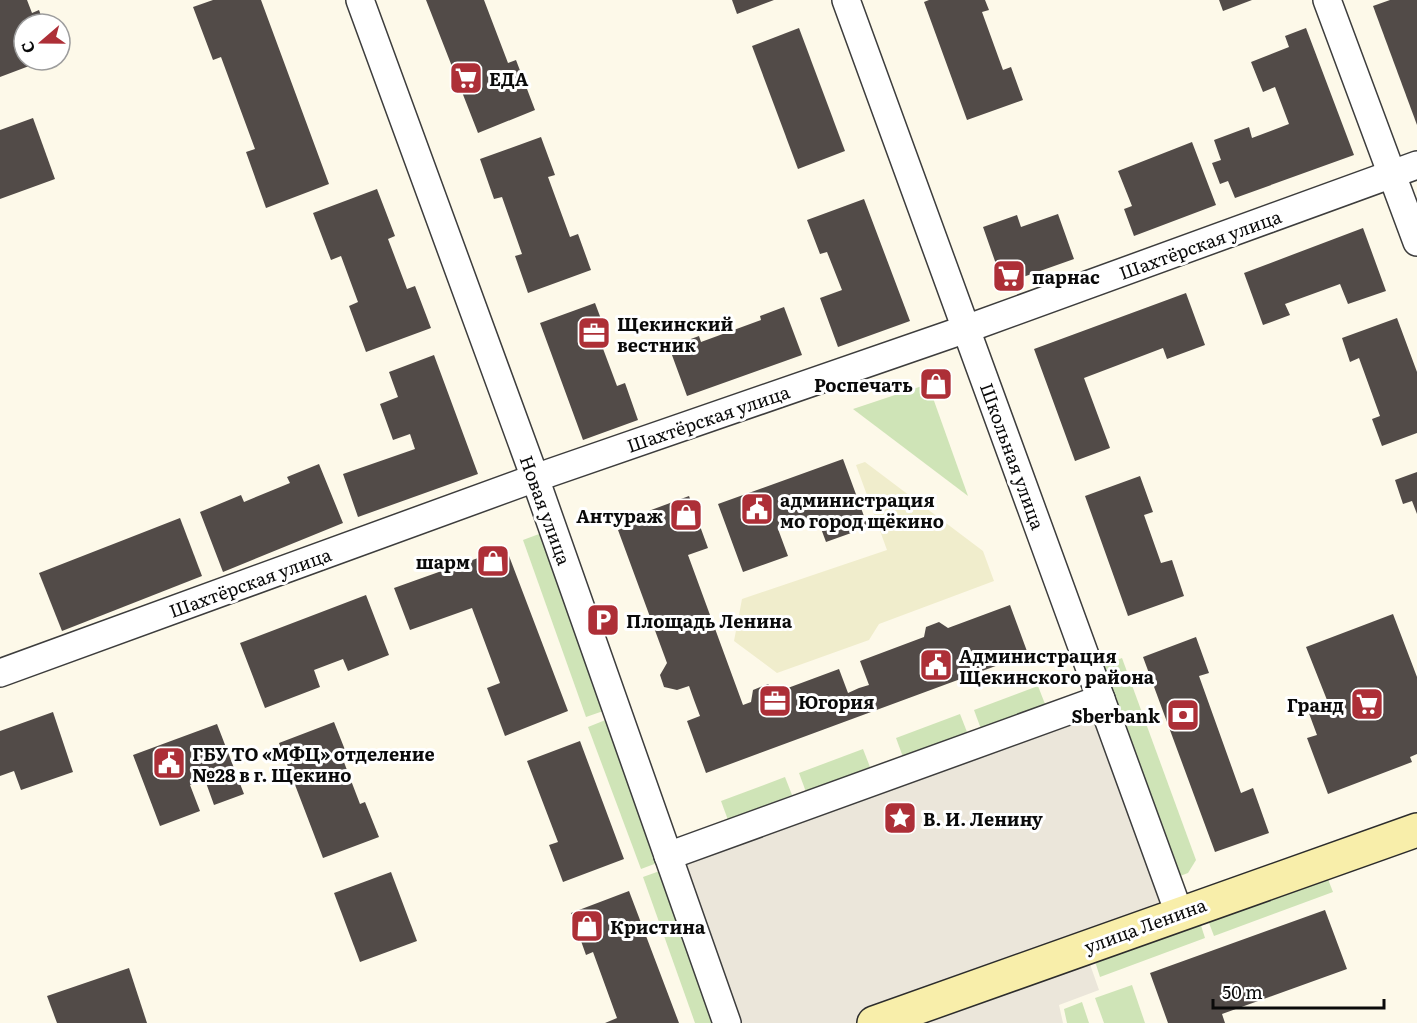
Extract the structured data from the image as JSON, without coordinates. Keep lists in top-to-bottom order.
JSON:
{
  "streets": {
    "street": [
      "Шахтёрская улица",
      "Школьная улица",
      "Новая улица",
      "улица Ленина"
    ]
  },
  "crossings": [
    ["Шахтёрская улица", "Школьная улица"],
    ["Шахтёрская улица", "Новая улица"],
    ["Школьная улица", "улица Ленина"]
  ],
  "places": {
    "supermarket": ["ЕДА", "парнас", "Гранд"],
    "office": ["Щекинский вестник", "Югория"],
    "shop": [
      "Роспечать",
      "Антураж",
      "шарм",
      "Кристина"
    ],
    "public building": ["администрация мо город щёкино", "Администрация Щекинского района", "ГБУ ТО «МФЦ» отделение №28 в г. Щекино"],
    "parking": ["Площадь Ленина"],
    "bank": ["Sberbank"],
    "place": ["В. И. Ленину"]
  },
  "scale_bar": "50 m",
  "north": "left"
}
